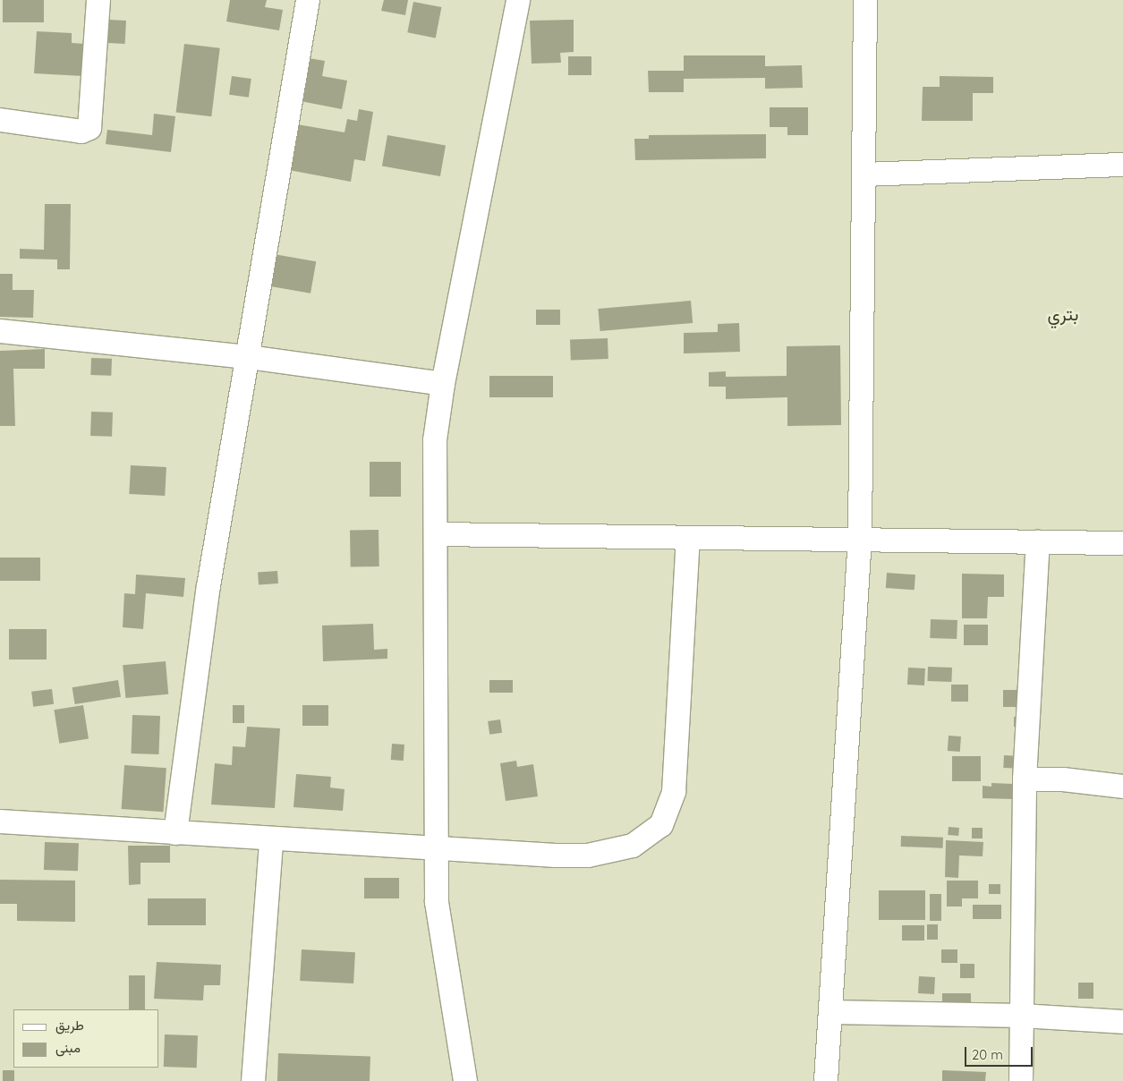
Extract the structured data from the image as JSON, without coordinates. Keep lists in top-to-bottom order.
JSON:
{
  "districts": ["بتري"],
  "legend": ["طريق", "مبنى"],
  "scale_bar": "20 m"
}
